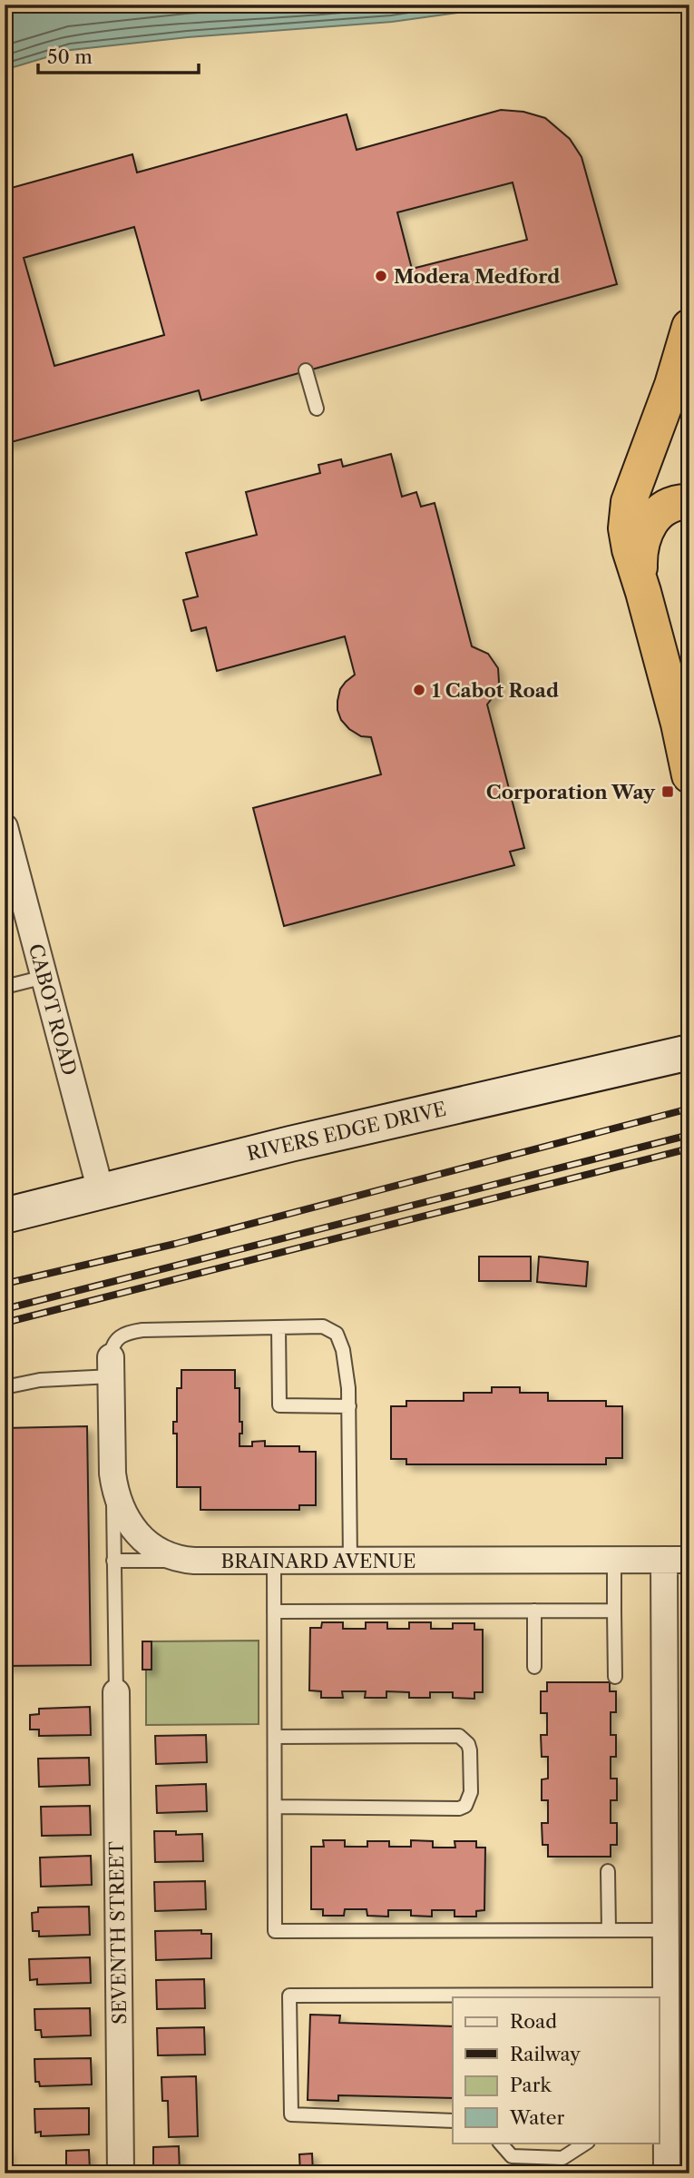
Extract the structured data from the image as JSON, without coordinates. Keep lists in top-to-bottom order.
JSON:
{
  "streets": {
    "main road": ["RIVERS EDGE DRIVE"],
    "street": ["CABOT ROAD", "BRAINARD AVENUE", "SEVENTH STREET"]
  },
  "crossings": [
    ["CABOT ROAD", "RIVERS EDGE DRIVE"]
  ],
  "places": {
    "other": ["Modera Medford", "1 Cabot Road"],
    "transit": ["Corporation Way"]
  },
  "legend": [
    "Road",
    "Railway",
    "Park",
    "Water"
  ],
  "scale_bar": "50 m"
}
